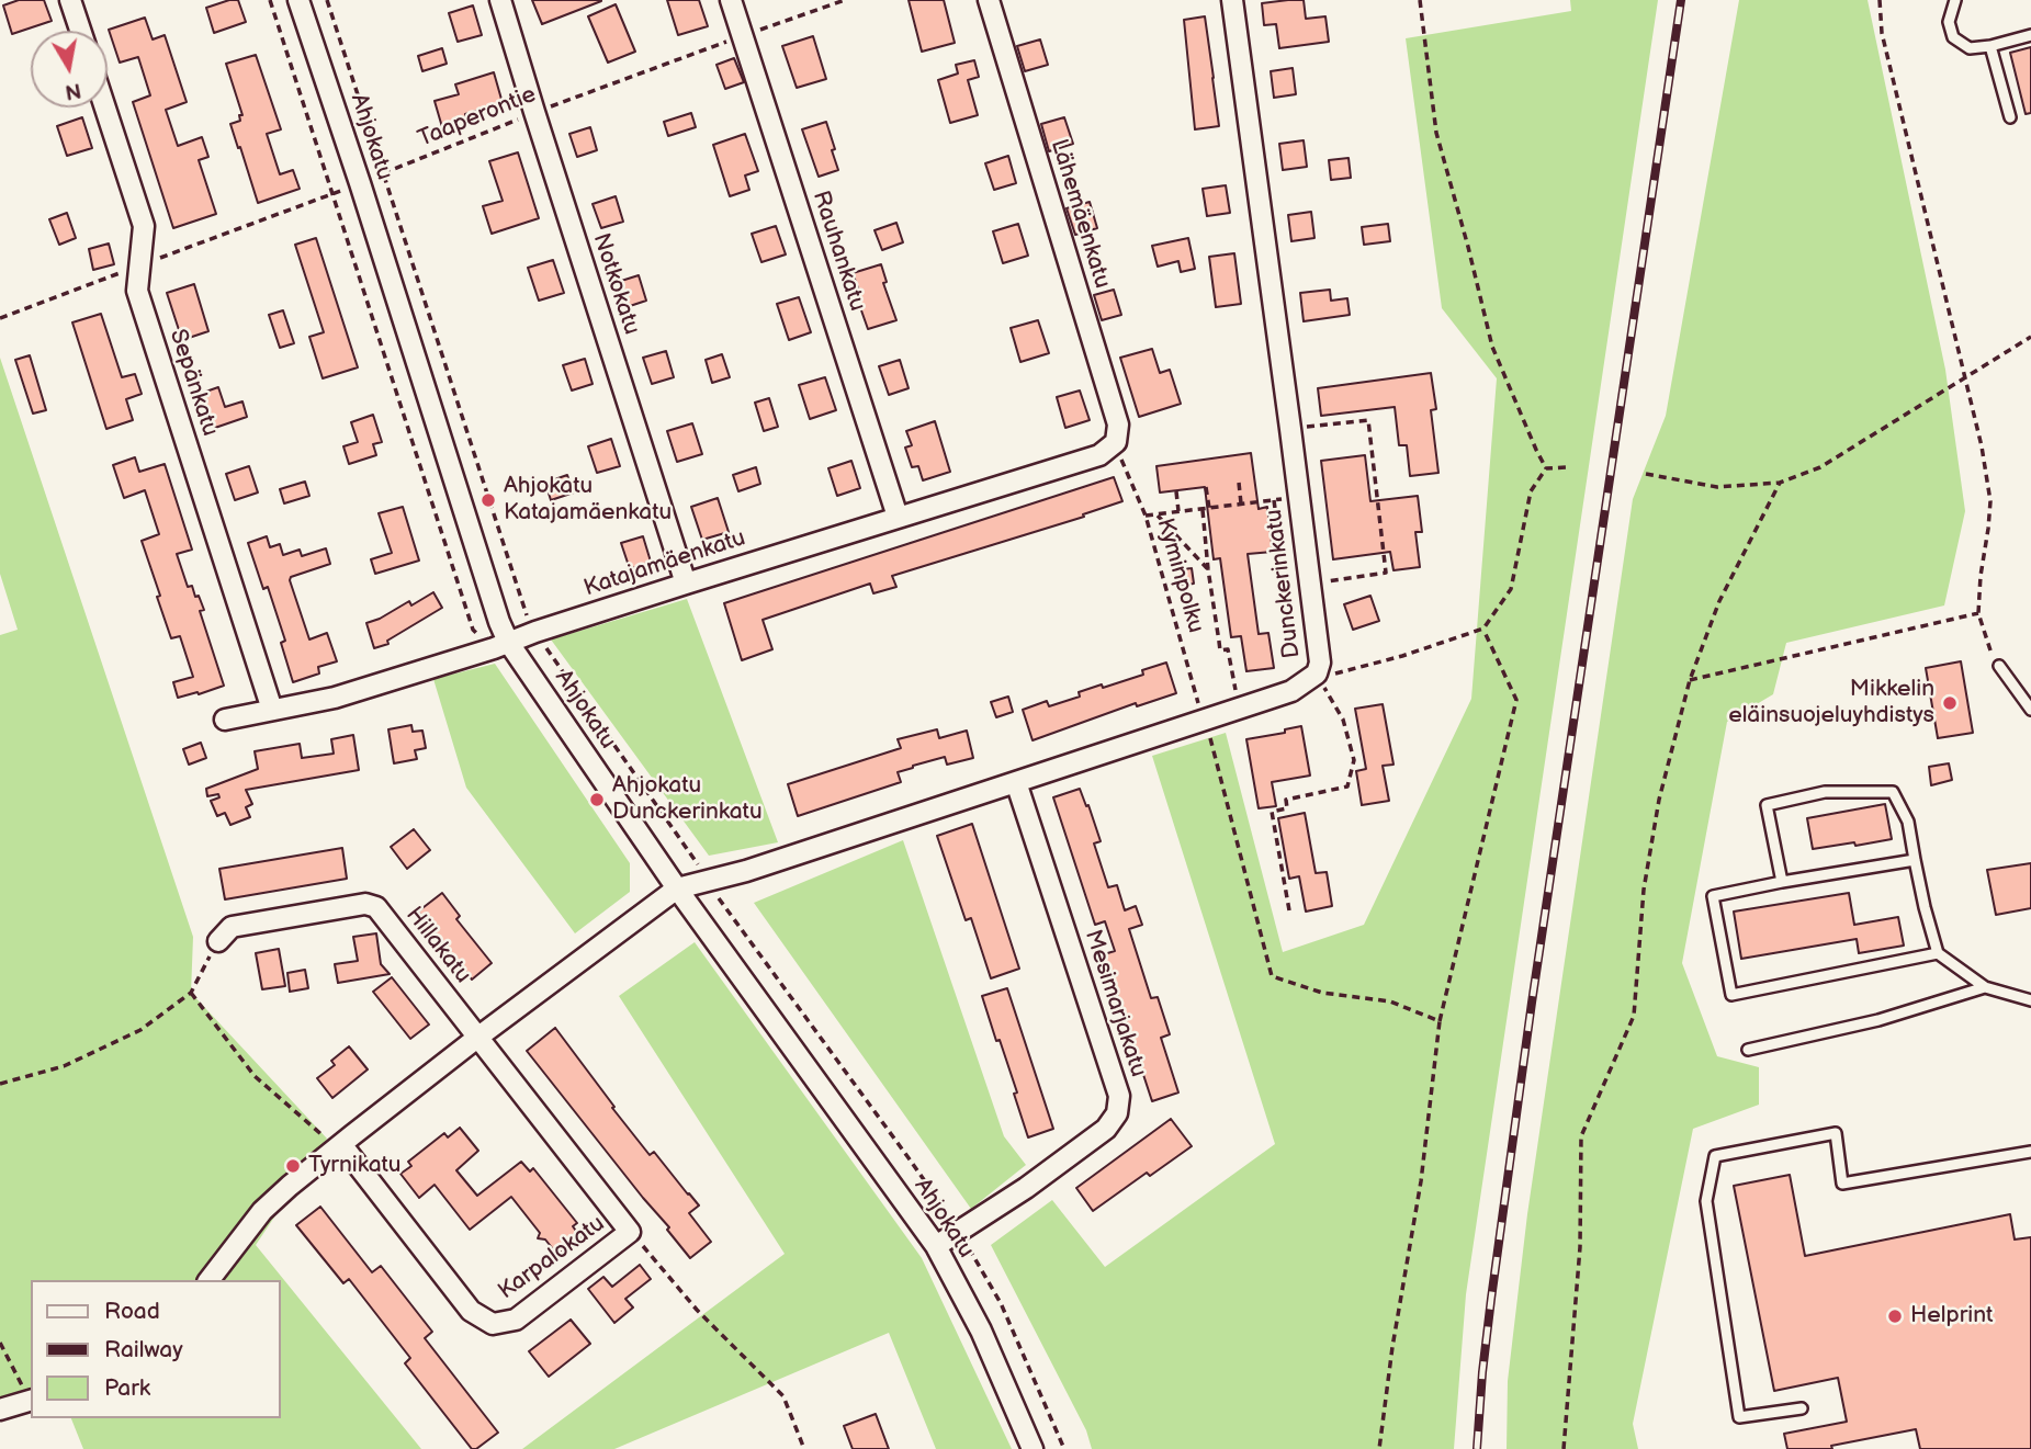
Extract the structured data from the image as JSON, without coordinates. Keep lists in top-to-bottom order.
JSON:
{
  "streets": {
    "street": [
      "Ahjokatu",
      "Lähemäenkatu",
      "Rauhankatu",
      "Notkokatu",
      "Sepänkatu",
      "Katajamäenkatu",
      "Dunckerinkatu",
      "Hillakatu",
      "Mesimarjakatu",
      "Karpalokatu"
    ],
    "path": ["Taaperontie", "Kyminpolku"]
  },
  "crossings": [
    ["Taaperontie", "Ahjokatu"],
    ["Taaperontie", "Rauhankatu"],
    ["Taaperontie", "Notkokatu"],
    ["Taaperontie", "Sepänkatu"],
    ["Ahjokatu", "Katajamäenkatu"],
    ["Ahjokatu", "Dunckerinkatu"],
    ["Ahjokatu", "Mesimarjakatu"],
    ["Lähemäenkatu", "Katajamäenkatu"],
    ["Lähemäenkatu", "Kyminpolku"],
    ["Rauhankatu", "Katajamäenkatu"],
    ["Notkokatu", "Katajamäenkatu"],
    ["Sepänkatu", "Katajamäenkatu"],
    ["Katajamäenkatu", "Kyminpolku"],
    ["Kyminpolku", "Dunckerinkatu"],
    ["Dunckerinkatu", "Mesimarjakatu"],
    ["Hillakatu", "Karpalokatu"]
  ],
  "places": [
    "Ahjokatu Katajamäenkatu",
    "Mikkelin eläinsuojeluyhdistys",
    "Ahjokatu Dunckerinkatu",
    "Tyrnikatu",
    "Helprint"
  ],
  "legend": ["Road", "Railway", "Park"],
  "north": "bottom"
}
